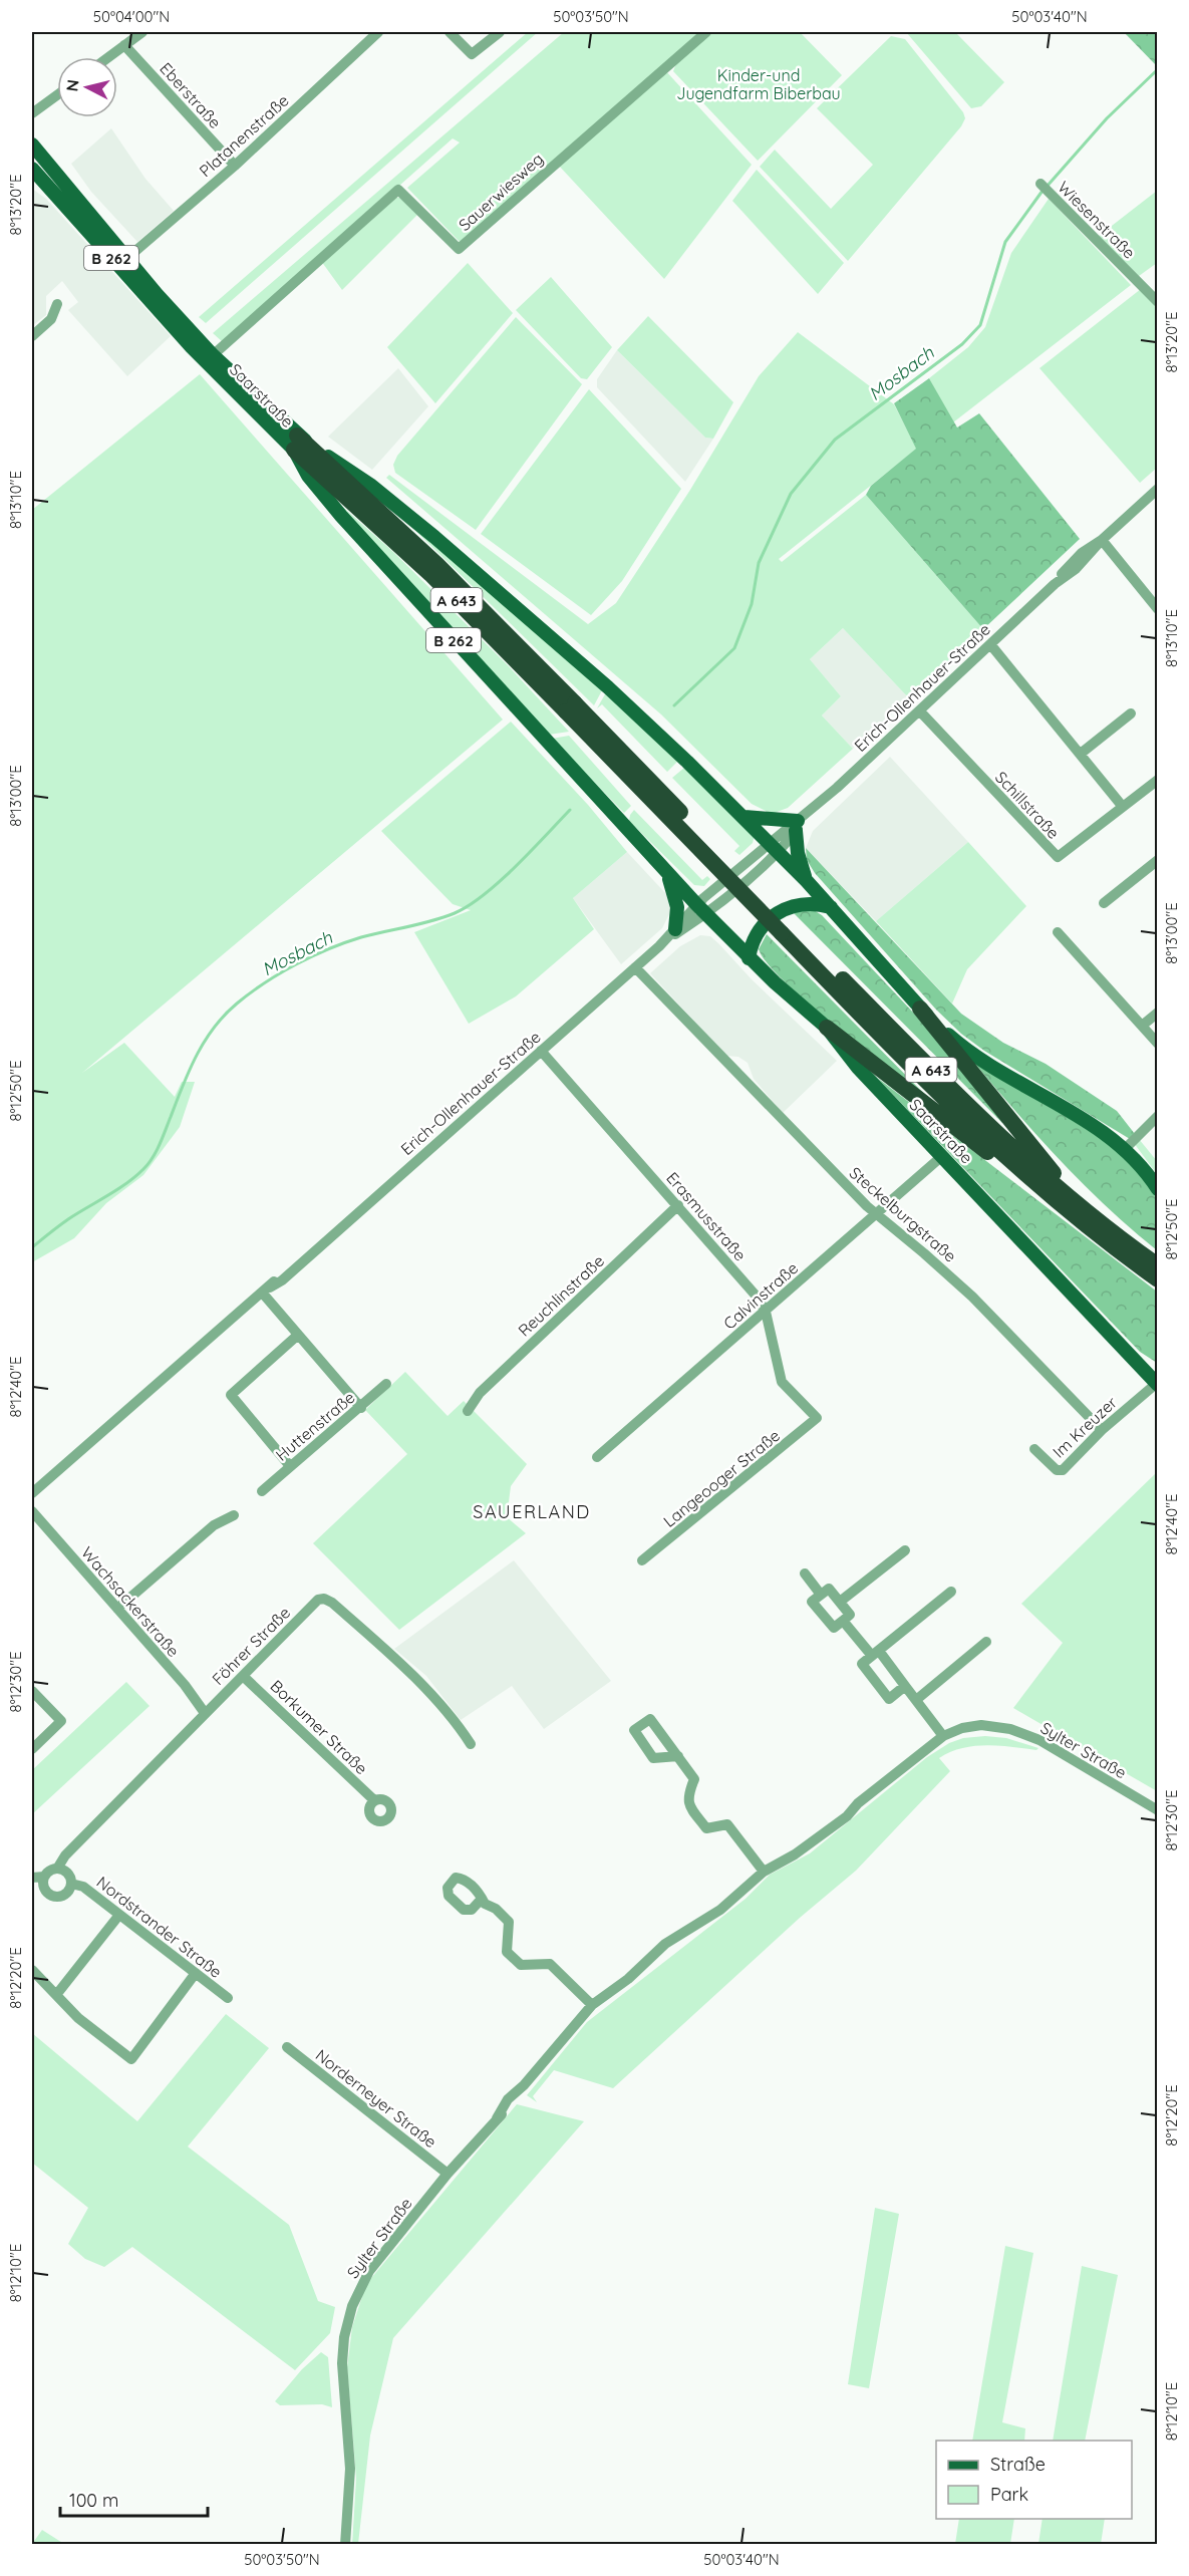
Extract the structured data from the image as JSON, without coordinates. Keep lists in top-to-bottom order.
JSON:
{
  "streets": {
    "highway": ["B 262", "A 643"],
    "main road": ["Saarstraße"],
    "street": [
      "Eberstraße",
      "Platanenstraße",
      "Sauerwiesweg",
      "Wiesenstraße",
      "Erich-Ollenhauer-Straße",
      "Schillstraße",
      "Steckelburgstraße",
      "Erasmusstraße",
      "Reuchlinstraße",
      "Calvinstraße",
      "Huttenstraße",
      "Im Kreuzer",
      "Langeooger Straße",
      "Wachsackerstraße",
      "Föhrer Straße",
      "Borkumer Straße",
      "Sylter Straße",
      "Nordstrander Straße",
      "Norderneyer Straße"
    ]
  },
  "crossings": [
    ["Eberstraße", "Platanenstraße"],
    ["Platanenstraße", "B 262"],
    ["Sauerwiesweg", "B 262"],
    ["Sauerwiesweg", "Saarstraße"],
    ["B 262", "Saarstraße"],
    ["B 262", "A 643"],
    ["B 262", "Erich-Ollenhauer-Straße"],
    ["Saarstraße", "Erich-Ollenhauer-Straße"],
    ["Saarstraße", "Calvinstraße"],
    ["Saarstraße", "Im Kreuzer"],
    ["Erich-Ollenhauer-Straße", "Schillstraße"],
    ["Erich-Ollenhauer-Straße", "Steckelburgstraße"],
    ["Erich-Ollenhauer-Straße", "Erasmusstraße"],
    ["Steckelburgstraße", "Calvinstraße"],
    ["Steckelburgstraße", "Im Kreuzer"],
    ["Erasmusstraße", "Reuchlinstraße"],
    ["Erasmusstraße", "Calvinstraße"],
    ["Erasmusstraße", "Langeooger Straße"],
    ["Wachsackerstraße", "Föhrer Straße"],
    ["Föhrer Straße", "Borkumer Straße"],
    ["Föhrer Straße", "Nordstrander Straße"],
    ["Sylter Straße", "Norderneyer Straße"]
  ],
  "districts": ["SAUERLAND"],
  "water": ["Mosbach"],
  "parks": ["Kinder-und Jugendfarm Biberbau"],
  "legend": ["Straße", "Park"],
  "scale_bar": "100 m",
  "north": "left",
  "coordinates": [
    "50°04'00\"N",
    "50°03'50\"N",
    "50°03'40\"N",
    "8°13'20\"E",
    "8°13'10\"E",
    "8°13'00\"E",
    "8°12'50\"E",
    "8°12'40\"E",
    "8°12'30\"E",
    "8°12'20\"E",
    "8°12'10\"E"
  ]
}
